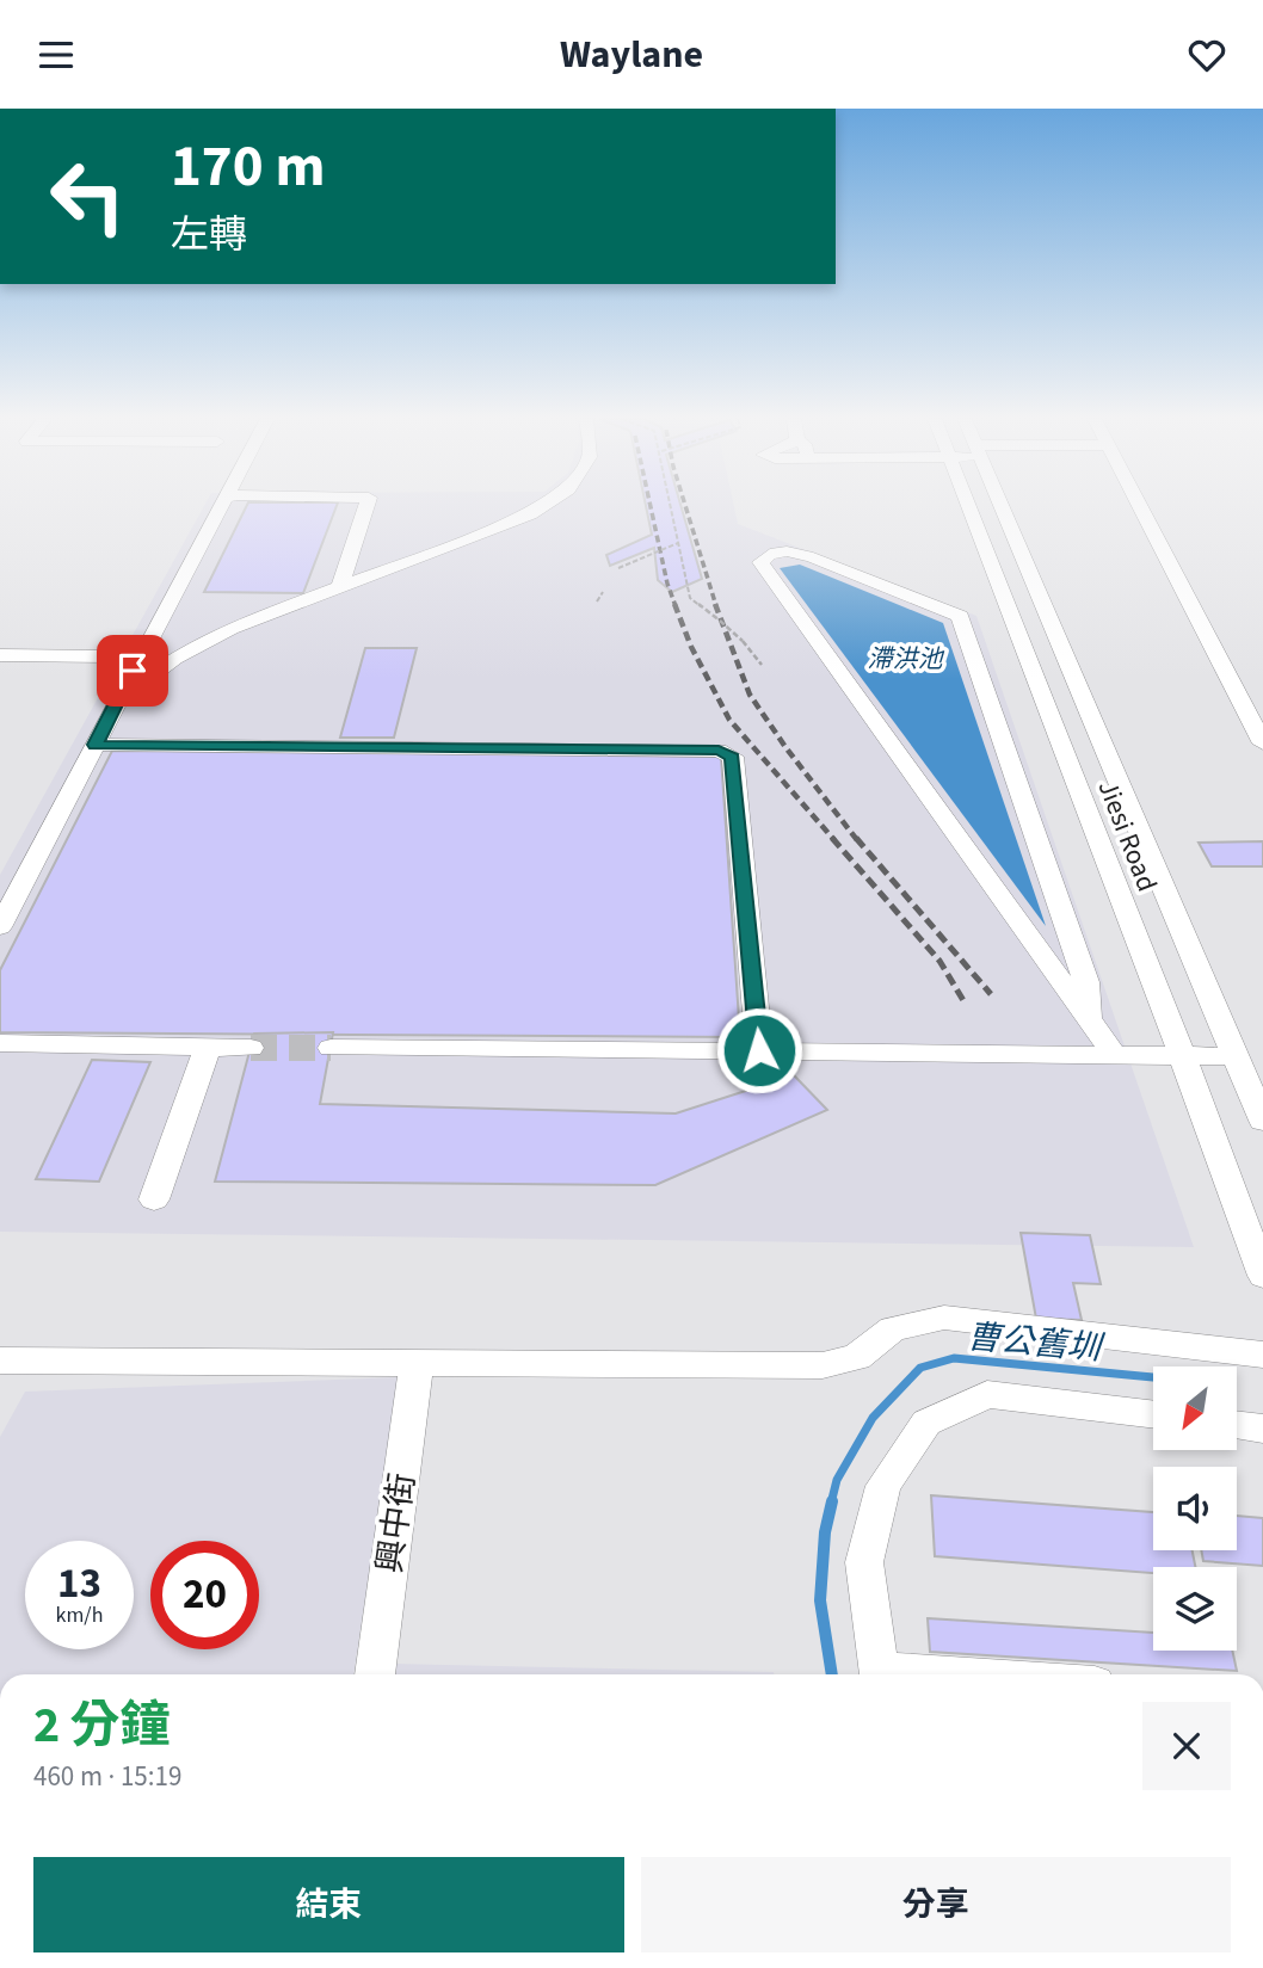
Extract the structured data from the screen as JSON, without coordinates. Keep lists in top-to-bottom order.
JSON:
{
  "streets": {
    "street": ["Jiesi Road", "興中街"]
  },
  "water": ["滯洪池", "曹公舊圳"],
  "north": "bottom left",
  "page": {
    "header": "Waylane",
    "turn": ["170 m", "左轉"],
    "speed": "13 km/h",
    "limit": "20",
    "heading": ["2 分鐘", "460 m · 15:19"],
    "buttons": ["結束", "分享"]
  }
}
